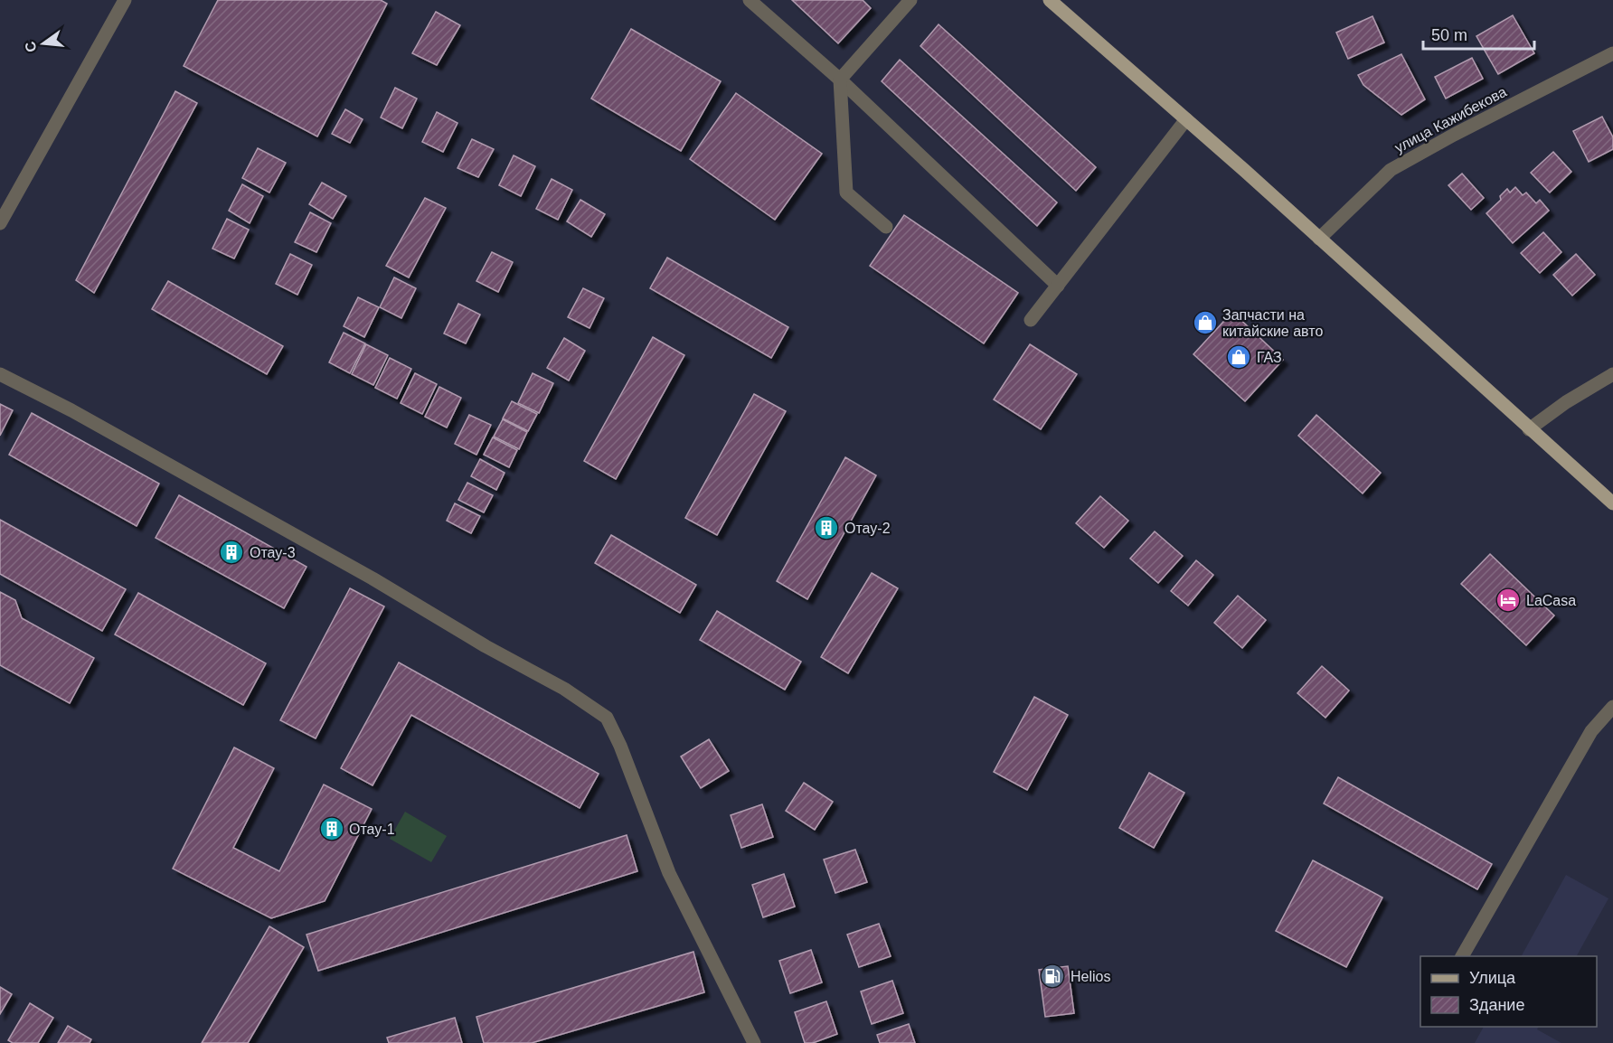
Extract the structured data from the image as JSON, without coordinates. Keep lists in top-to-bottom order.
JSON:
{
  "streets": {
    "street": ["улица Кажибекова"]
  },
  "places": {
    "shop": ["Запчасти на китайские авто", "ГАЗ"],
    "building": ["Отау-2", "Отау-3", "Отау-1"],
    "hotel": ["LaCasa"],
    "fuel station": ["Helios"]
  },
  "legend": ["Улица", "Здание"],
  "scale_bar": "50 m",
  "north": "left"
}
